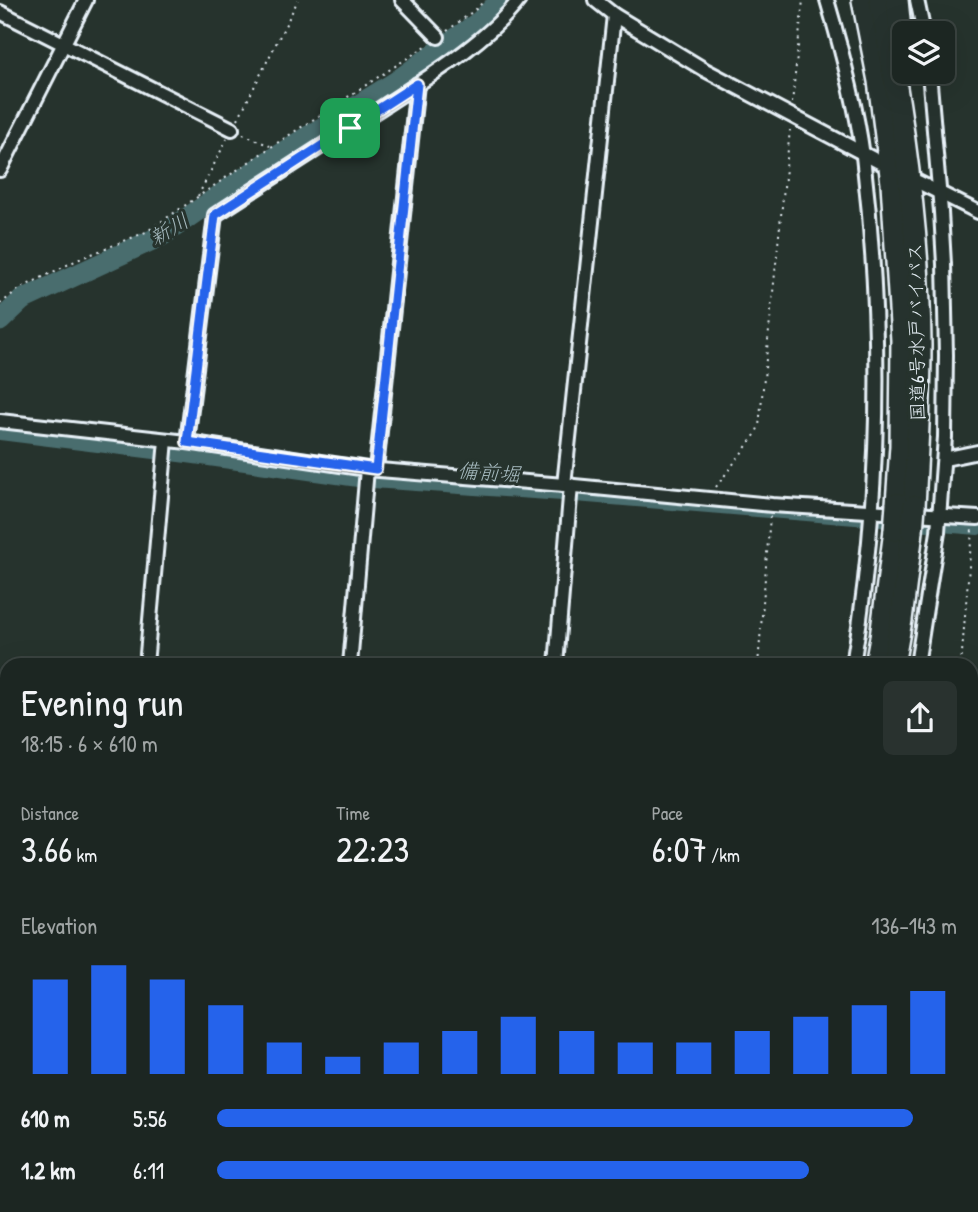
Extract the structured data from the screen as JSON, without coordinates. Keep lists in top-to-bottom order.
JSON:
{
  "streets": {
    "highway": ["国道6号水戸バイパス"]
  },
  "water": ["新川", "備前堀"],
  "page": {
    "heading": ["Evening run", "18:15 · 6 × 610 m"],
    "stats": [
      ["Distance", "3.66 km"],
      ["Time", "22:23"],
      ["Pace", "6:07 /km"]
    ],
    "chart": ["Elevation", "136–143 m"],
    "list": [
      {
        "name": "610 m",
        "note": "5:56"
      },
      {
        "name": "1.2 km",
        "note": "6:11"
      }
    ]
  }
}
